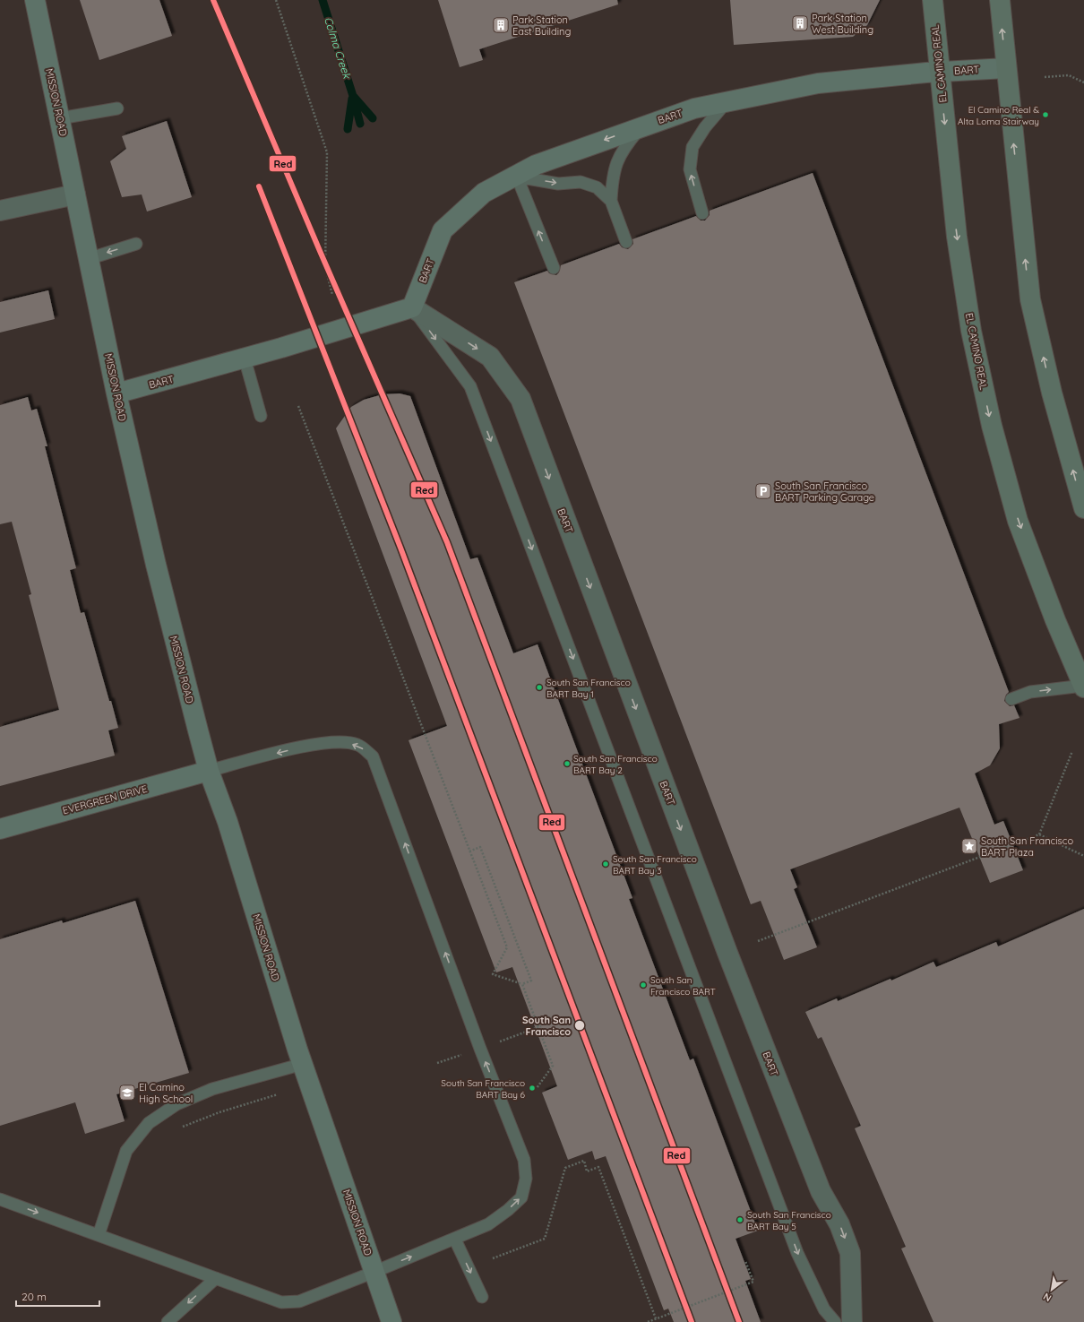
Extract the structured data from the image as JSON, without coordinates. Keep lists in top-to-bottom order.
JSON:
{
  "streets": {
    "main road": [
      "EL CAMINO REAL",
      "BART",
      "MISSION ROAD",
      "EVERGREEN DRIVE"
    ]
  },
  "crossings": [
    ["EL CAMINO REAL", "BART"],
    ["BART", "MISSION ROAD"],
    ["MISSION ROAD", "EVERGREEN DRIVE"]
  ],
  "one_way": ["BART"],
  "water": ["Colma Creek"],
  "places": {
    "building": ["Park Station West Building", "Park Station East Building"],
    "other": [
      "El Camino Real & Alta Loma Stairway",
      "South San Francisco BART Bay 1",
      "South San Francisco BART Bay 2",
      "South San Francisco BART Bay 3",
      "South San Francisco BART",
      "South San Francisco",
      "South San Francisco BART Bay 6",
      "South San Francisco BART Bay 5"
    ],
    "parking": ["South San Francisco BART Parking Garage"],
    "place": ["South San Francisco BART Plaza"],
    "school or university": ["El Camino High School"]
  },
  "lines": ["transit line Red"],
  "scale_bar": "20 m",
  "north": "bottom left"
}
